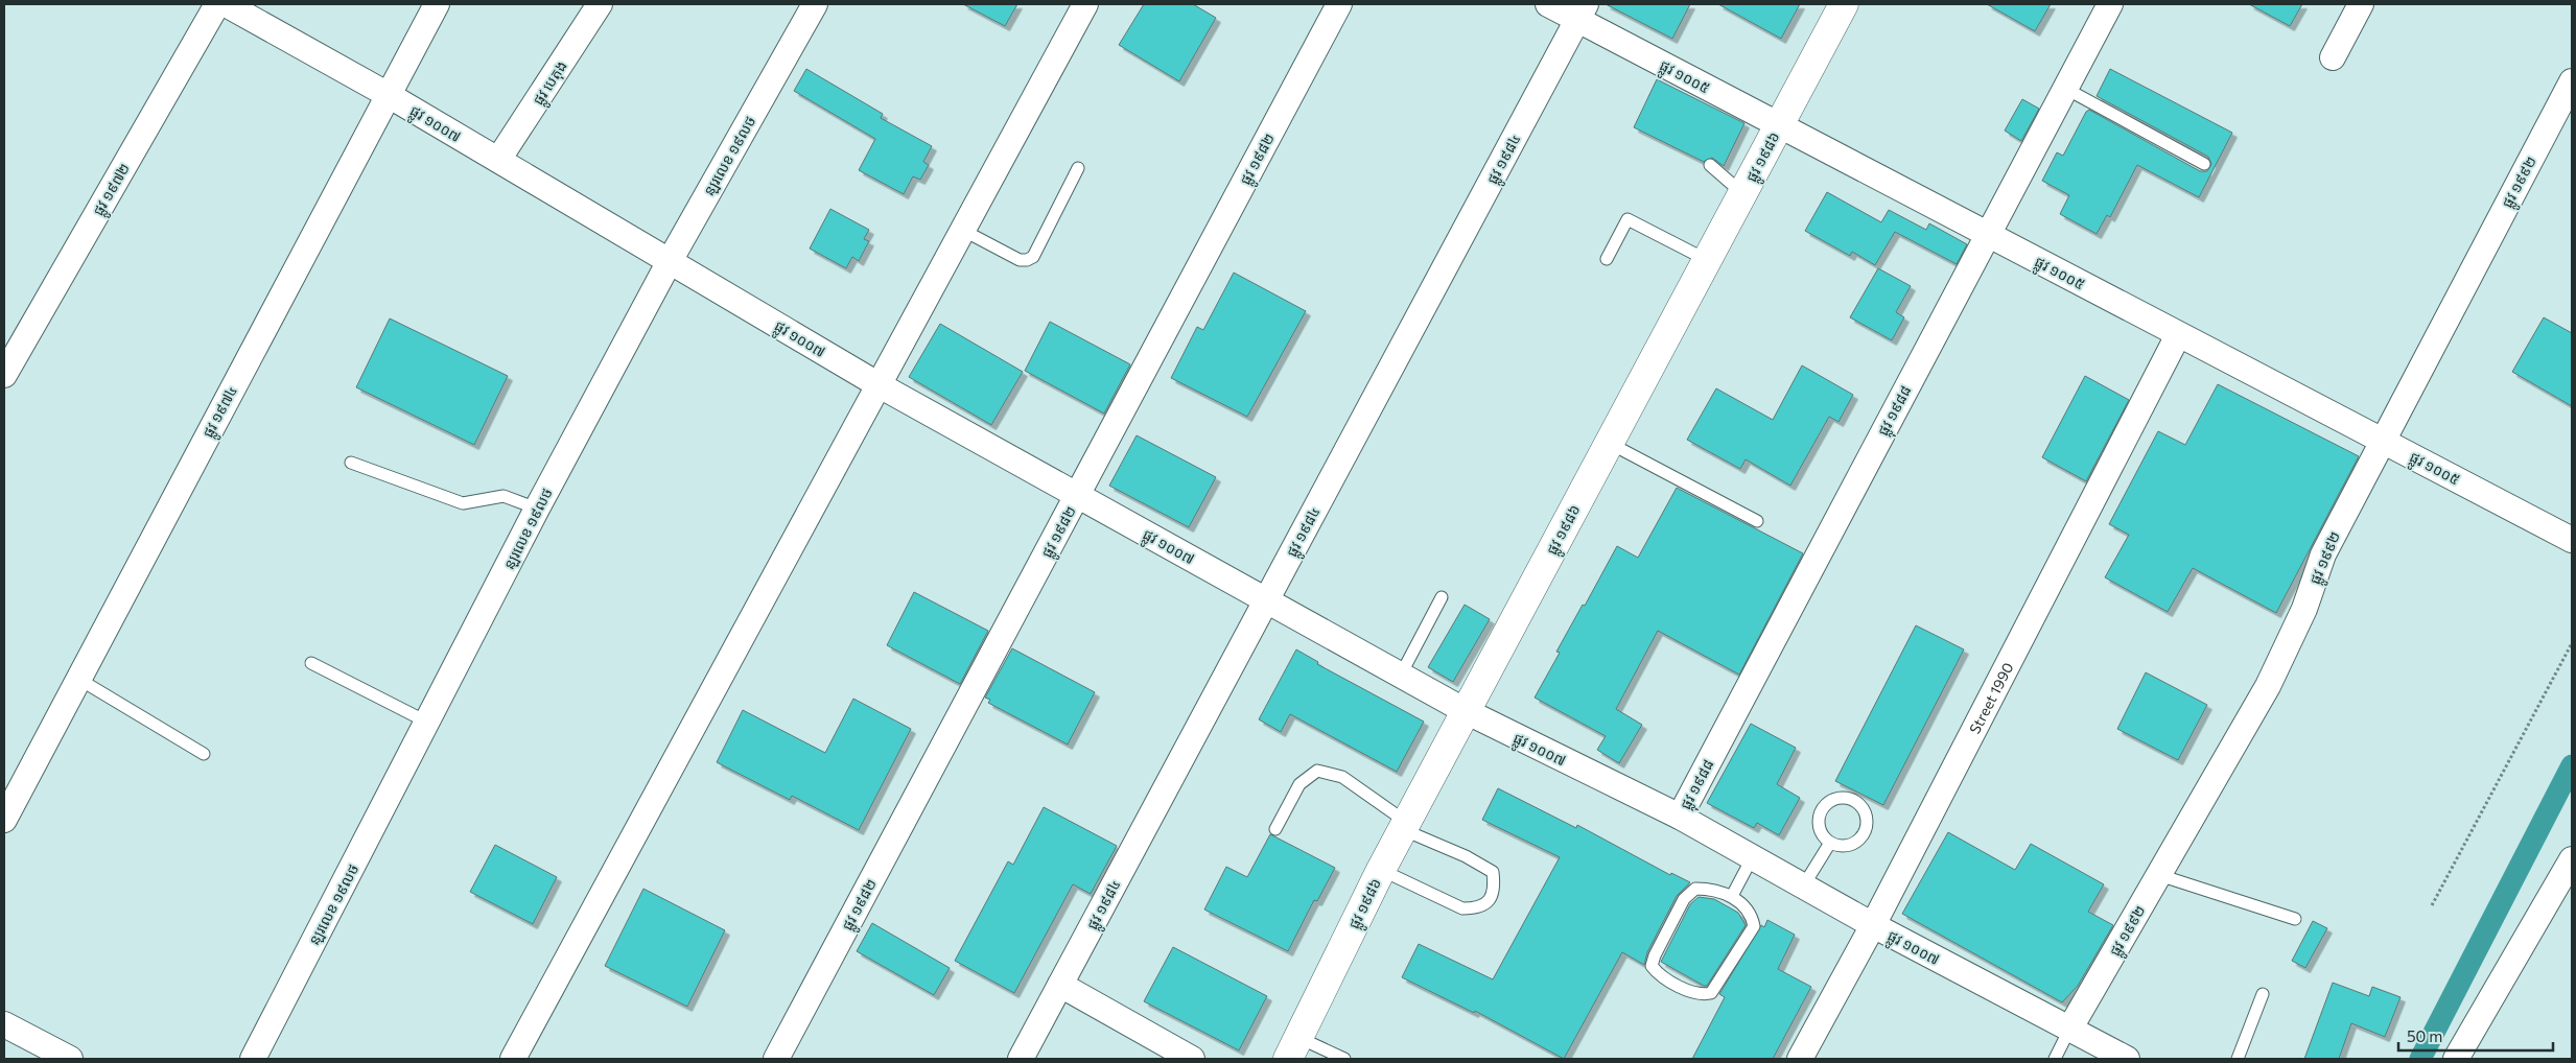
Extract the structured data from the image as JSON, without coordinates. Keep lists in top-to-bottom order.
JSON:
{
  "streets": {
    "main road": ["ផ្លូវ ១៩៨៦"],
    "street": [
      "ផ្លូវ ១០០៥",
      "ផ្លូវ បេតុង",
      "ផ្លូវ ១០០៧",
      "ន្ឡរលេខ ១៩លថ",
      "ផ្លូវ ១៩៨២",
      "ផ្លូវ ១៩៨៤",
      "ផ្លូវ ១៩៩២",
      "ផ្លូវ ១៩៧២",
      "ផ្លុវ ១៩៨៨",
      "ផ្លូវ ១៩៧៤",
      "Street 1990"
    ]
  },
  "crossings": [
    ["ផ្លូវ ១០០៥", "ផ្លូវ ១៩៨៦"],
    ["ផ្លូវ ១០០៥", "ផ្លូវ ១៩៨៤"],
    ["ផ្លូវ ១០០៥", "ផ្លូវ ១៩៩២"],
    ["ផ្លូវ ១០០៥", "ផ្លុវ ១៩៨៨"],
    ["ផ្លូវ ១០០៥", "Street 1990"],
    ["ផ្លូវ បេតុង", "ផ្លូវ ១០០៧"],
    ["ផ្លូវ ១០០៧", "ន្ឡរលេខ ១៩លថ"],
    ["ផ្លូវ ១០០៧", "ផ្លូវ ១៩៨៦"],
    ["ផ្លូវ ១០០៧", "ផ្លូវ ១៩៨២"],
    ["ផ្លូវ ១០០៧", "ផ្លូវ ១៩៨៤"],
    ["ផ្លូវ ១០០៧", "ផ្លូវ ១៩៩២"],
    ["ផ្លូវ ១០០៧", "ផ្លុវ ១៩៨៨"],
    ["ផ្លូវ ១០០៧", "ផ្លូវ ១៩៧៤"],
    ["ផ្លូវ ១០០៧", "Street 1990"]
  ],
  "scale_bar": "50 m"
}
